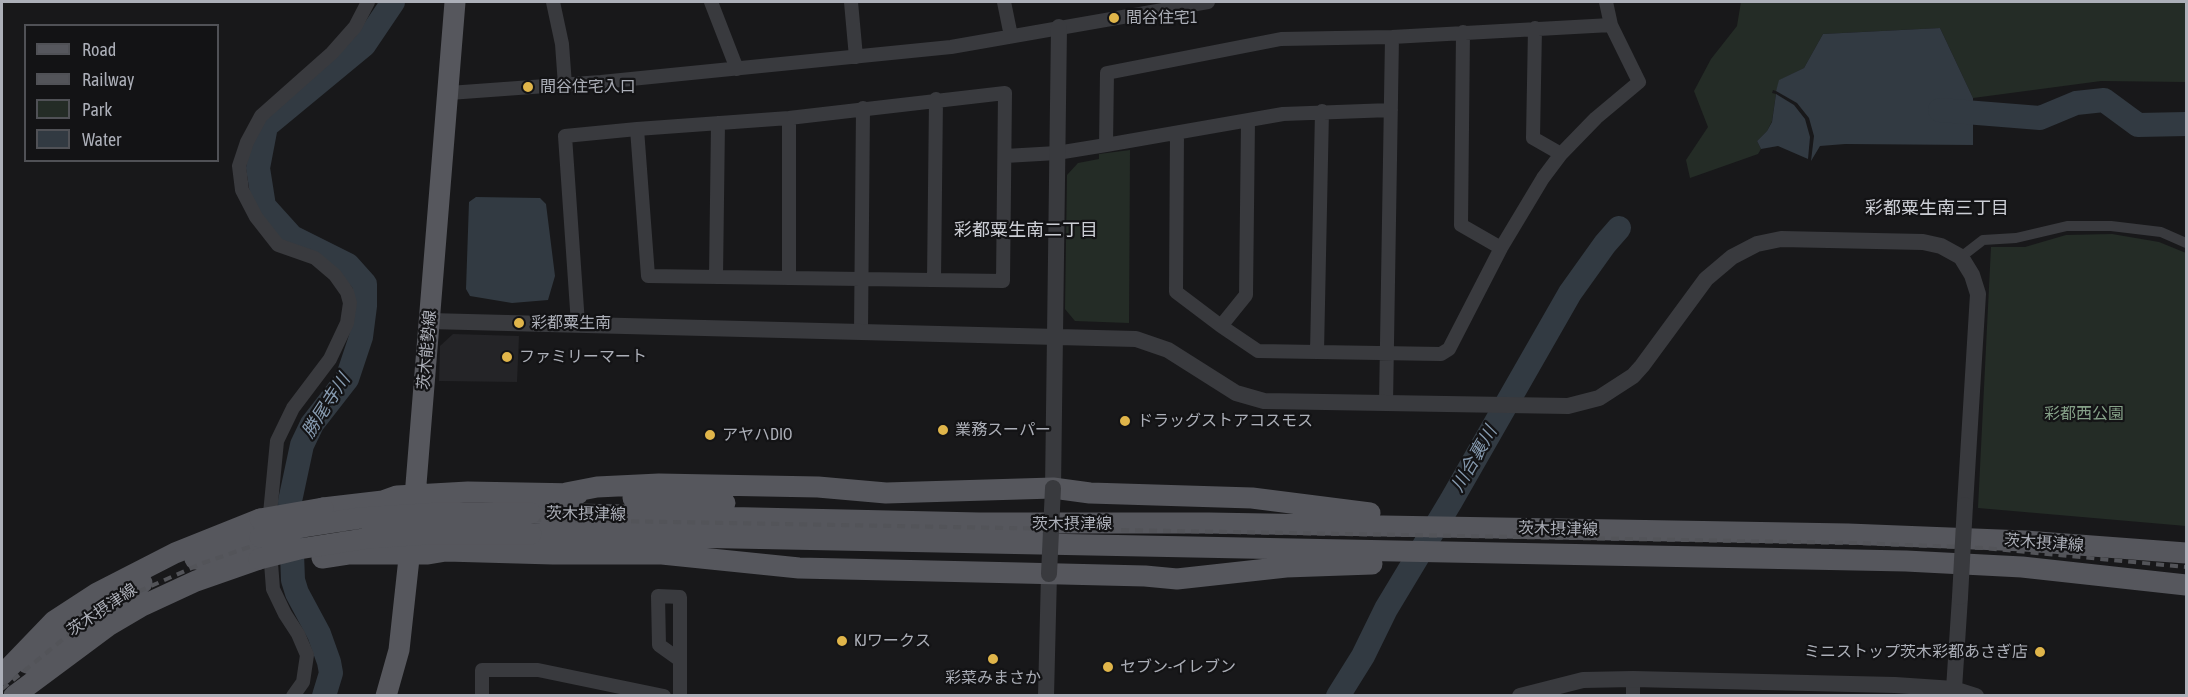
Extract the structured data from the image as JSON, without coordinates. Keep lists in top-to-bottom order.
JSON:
{
  "streets": {
    "main road": ["茨木能勢線", "茨木摂津線"]
  },
  "districts": ["彩都粟生南三丁目", "彩都粟生南二丁目"],
  "water": ["勝尾寺川", "川合裏川"],
  "parks": ["彩都西公園"],
  "places": [
    "間谷住宅1",
    "間谷住宅入口",
    "彩都粟生南",
    "ファミリーマート",
    "ドラッグストアコスモス",
    "業務スーパー",
    "アヤハDIO",
    "KJワークス",
    "ミニストップ茨木彩都あさぎ店",
    "彩菜みまさか",
    "セブン-イレブン"
  ],
  "legend": [
    "Road",
    "Railway",
    "Park",
    "Water"
  ]
}
